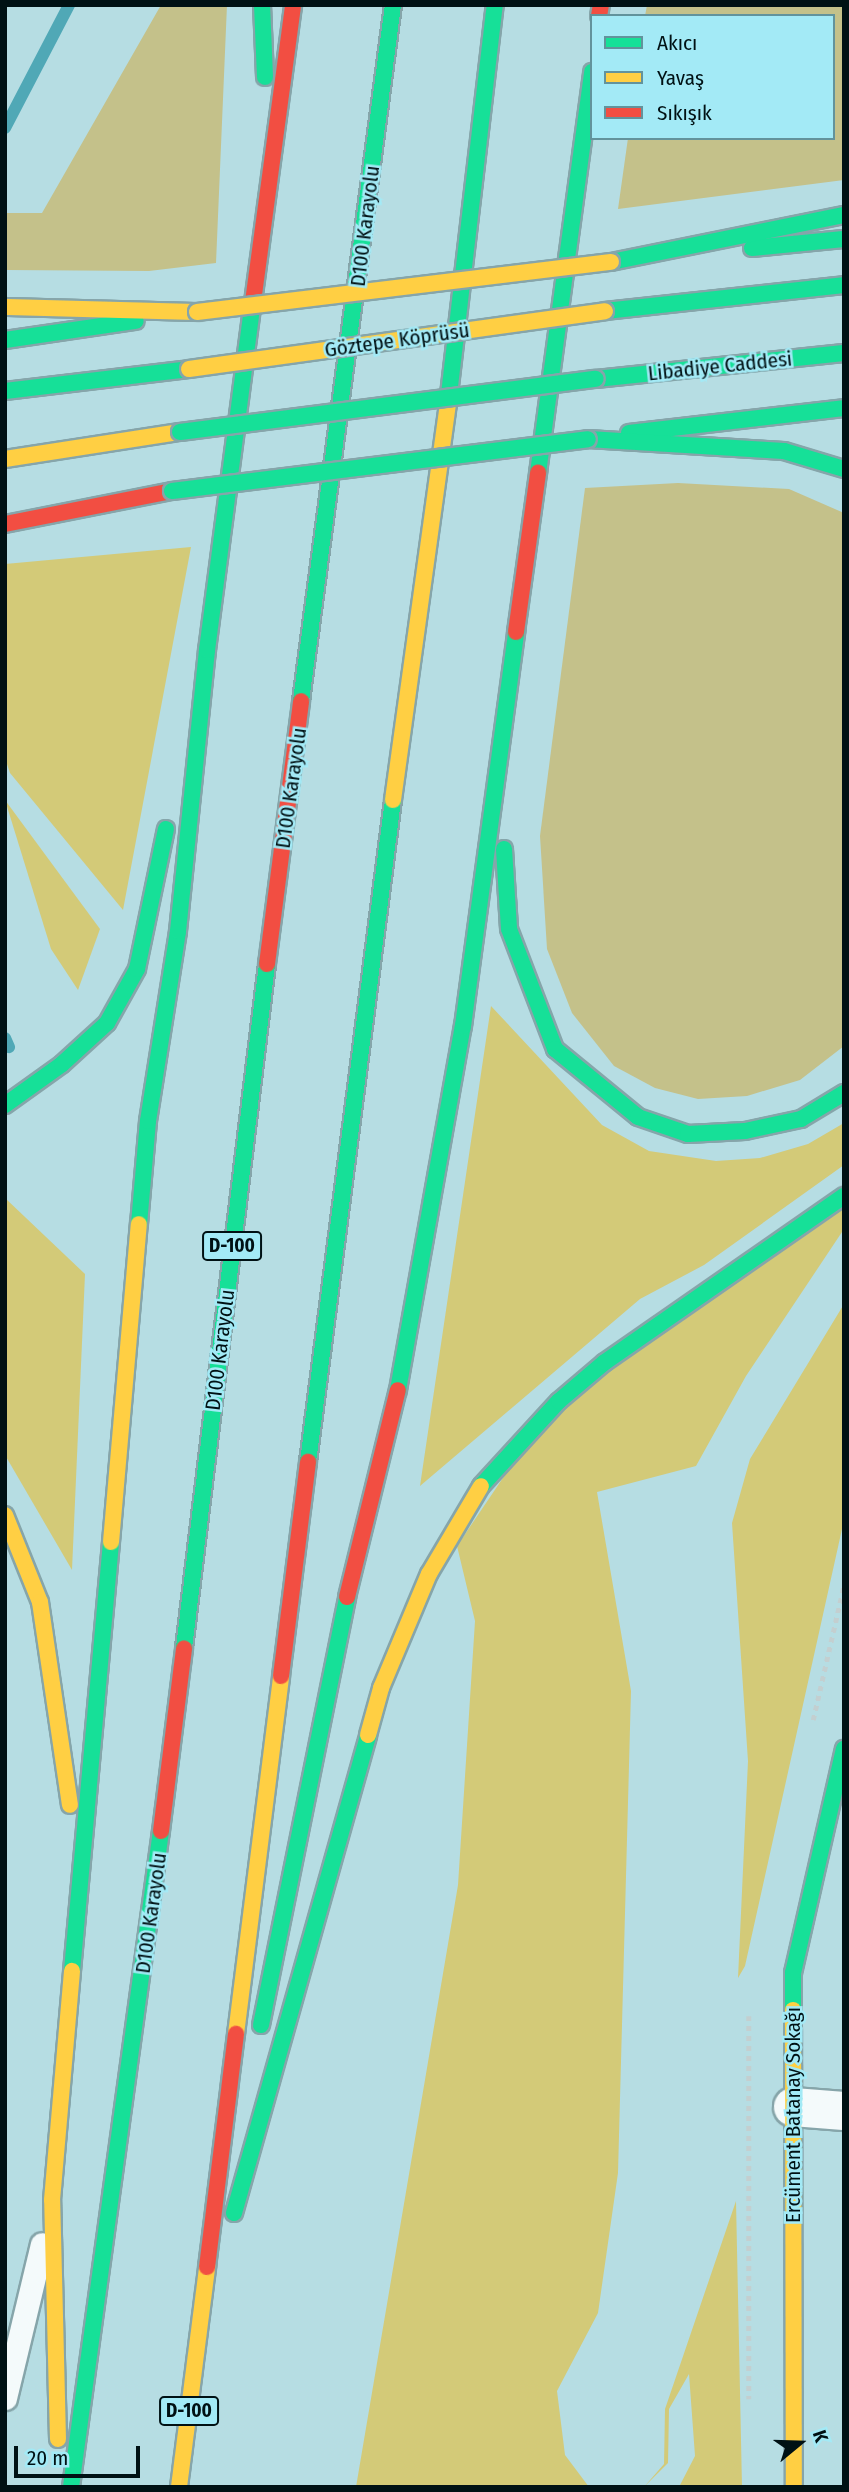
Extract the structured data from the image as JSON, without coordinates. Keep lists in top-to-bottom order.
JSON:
{
  "streets": {
    "main road": [
      "D100 Karayolu",
      "Göztepe Köprüsü",
      "Libadiye Caddesi",
      "D-100",
      "Ercüment Batanay Sokağı"
    ]
  },
  "legend": ["Akıcı", "Yavaş", "Sıkışık"],
  "scale_bar": "20 m",
  "north": "right"
}
